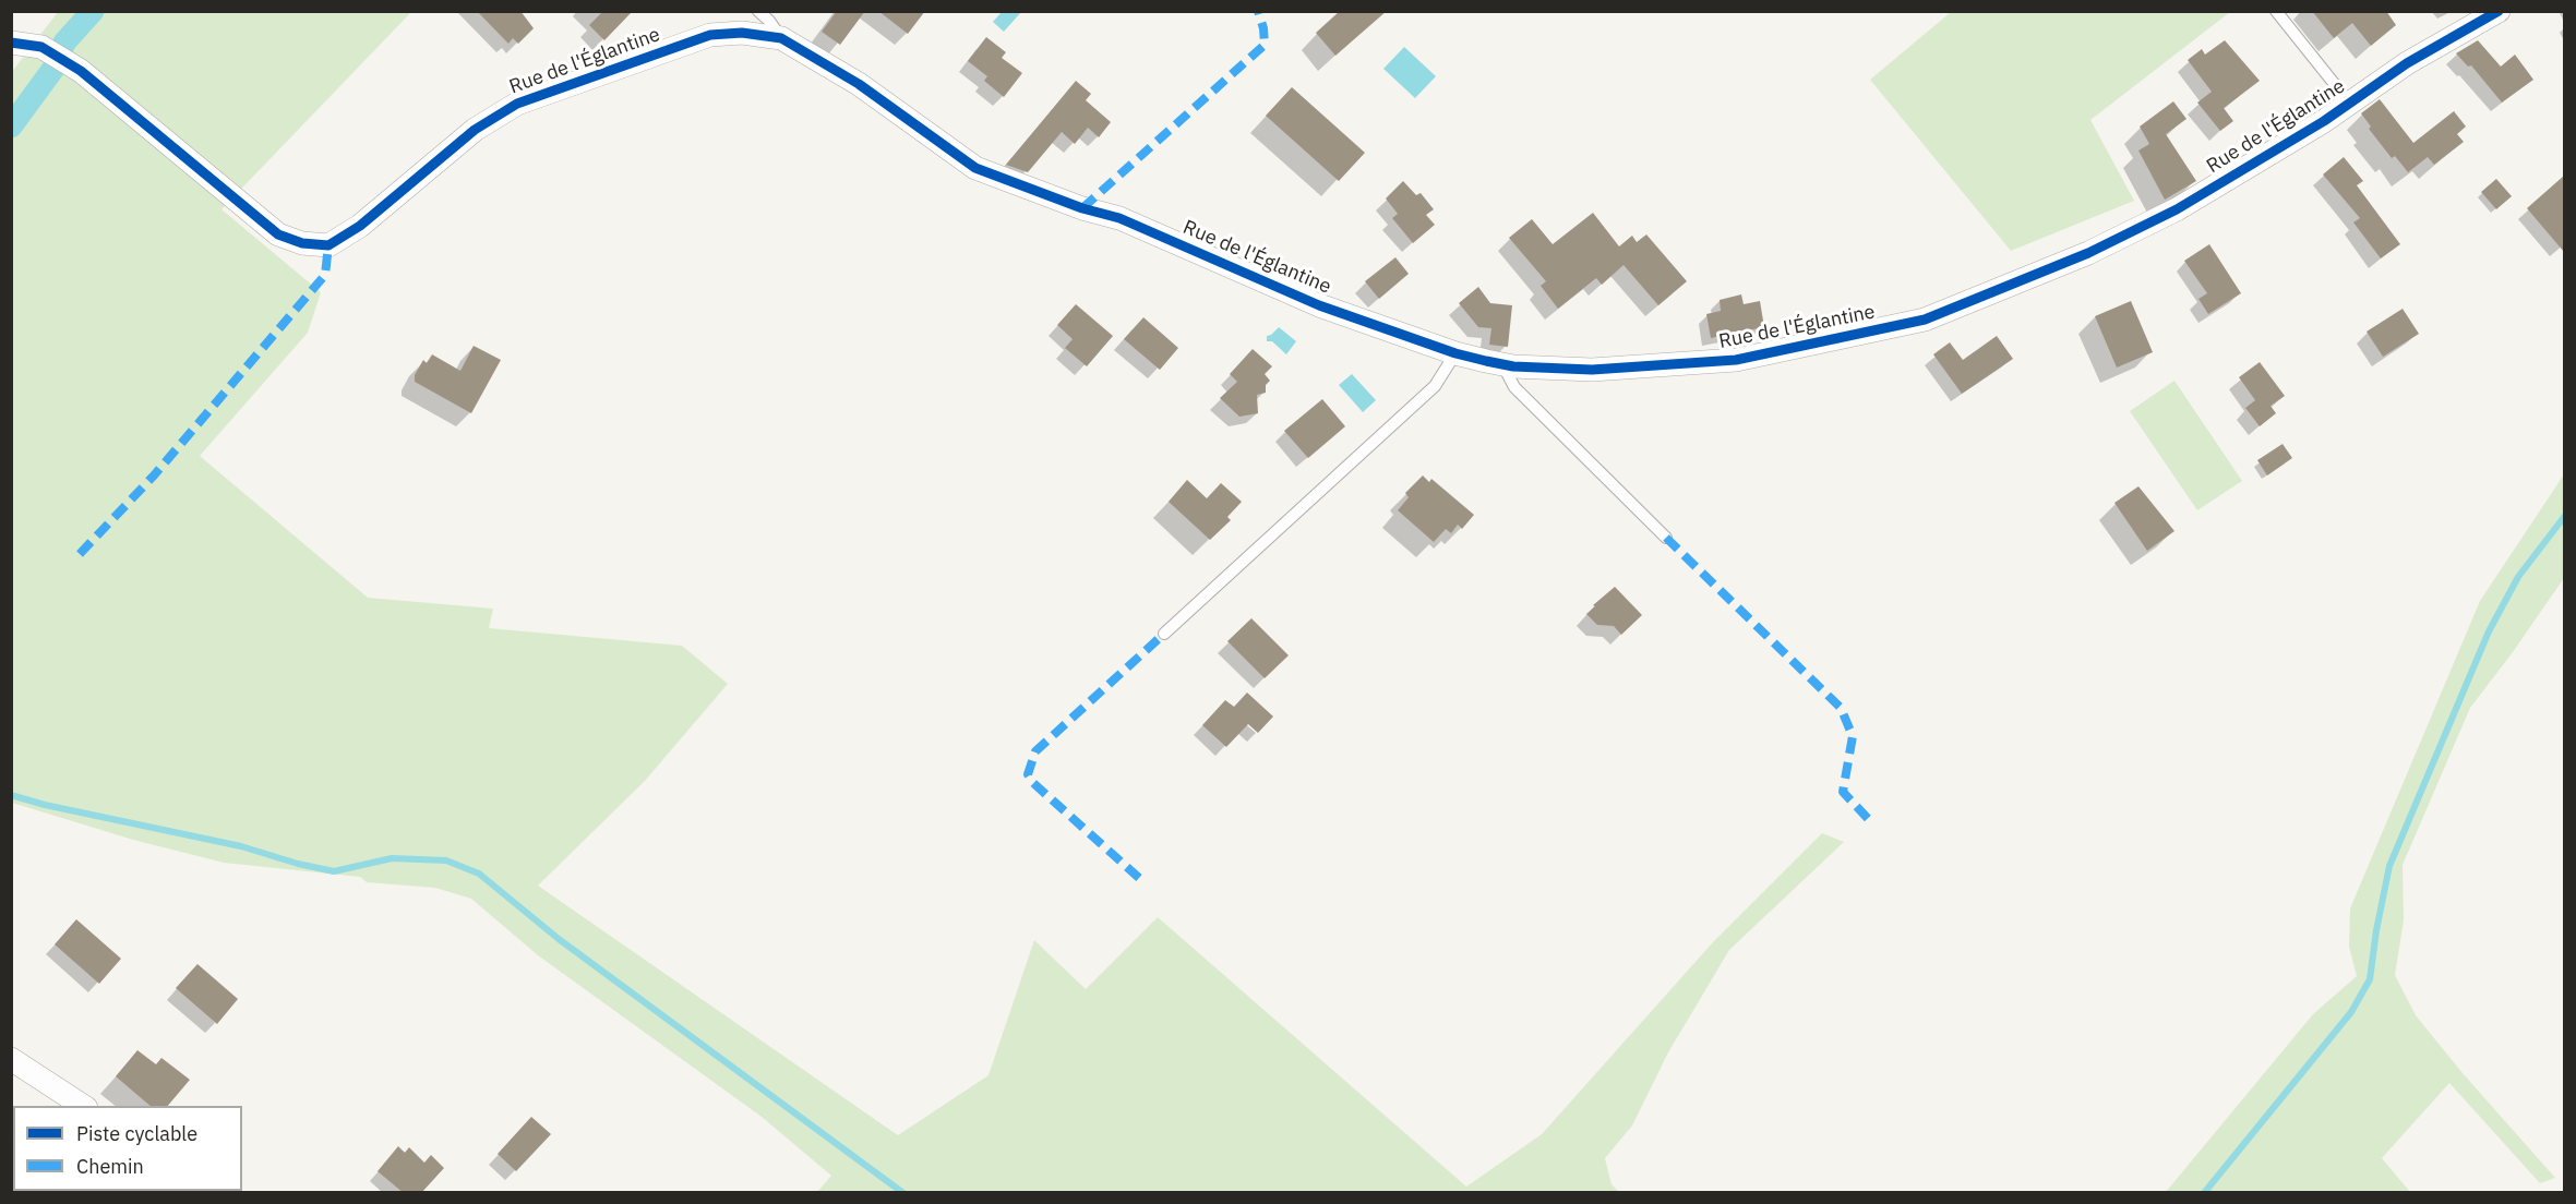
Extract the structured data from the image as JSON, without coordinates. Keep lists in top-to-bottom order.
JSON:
{
  "streets": {
    "street": ["Rue de l'Églantine"]
  },
  "legend": ["Piste cyclable", "Chemin"]
}
